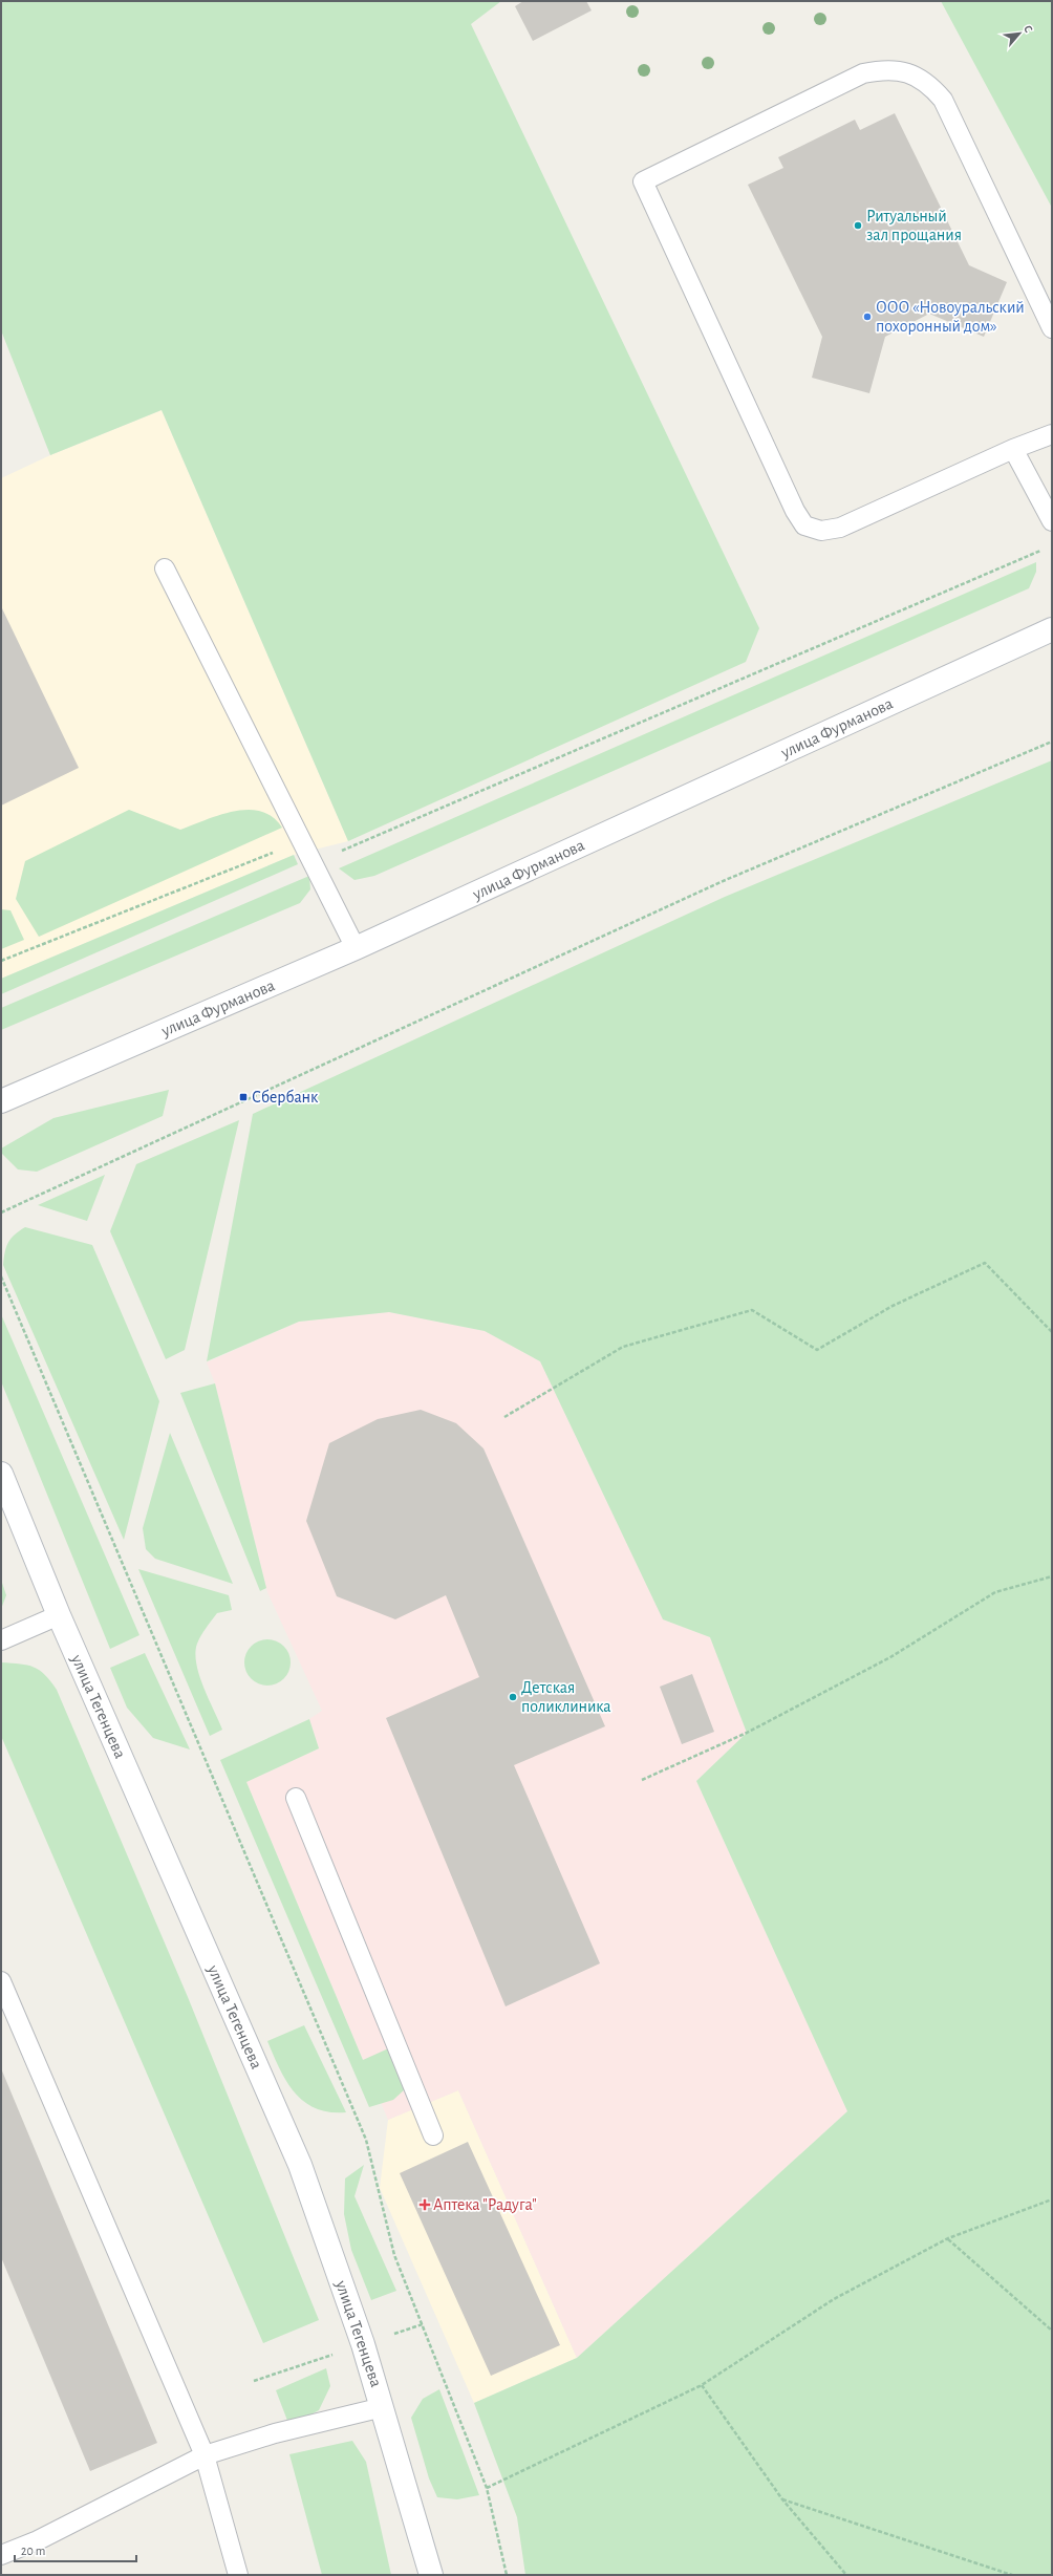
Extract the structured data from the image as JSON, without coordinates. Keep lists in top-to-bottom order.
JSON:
{
  "streets": {
    "main road": ["улица Фурманова", "улица Тегенцева"]
  },
  "places": {
    "other": ["Ритуальный зал прощания", "ООО «Новоуральский похоронный дом»", "Детская поликлиника"],
    "transit": ["Сбербанк"],
    "health": ["Аптека \"Радуга\""]
  },
  "scale_bar": "20 m",
  "north": "top right"
}
